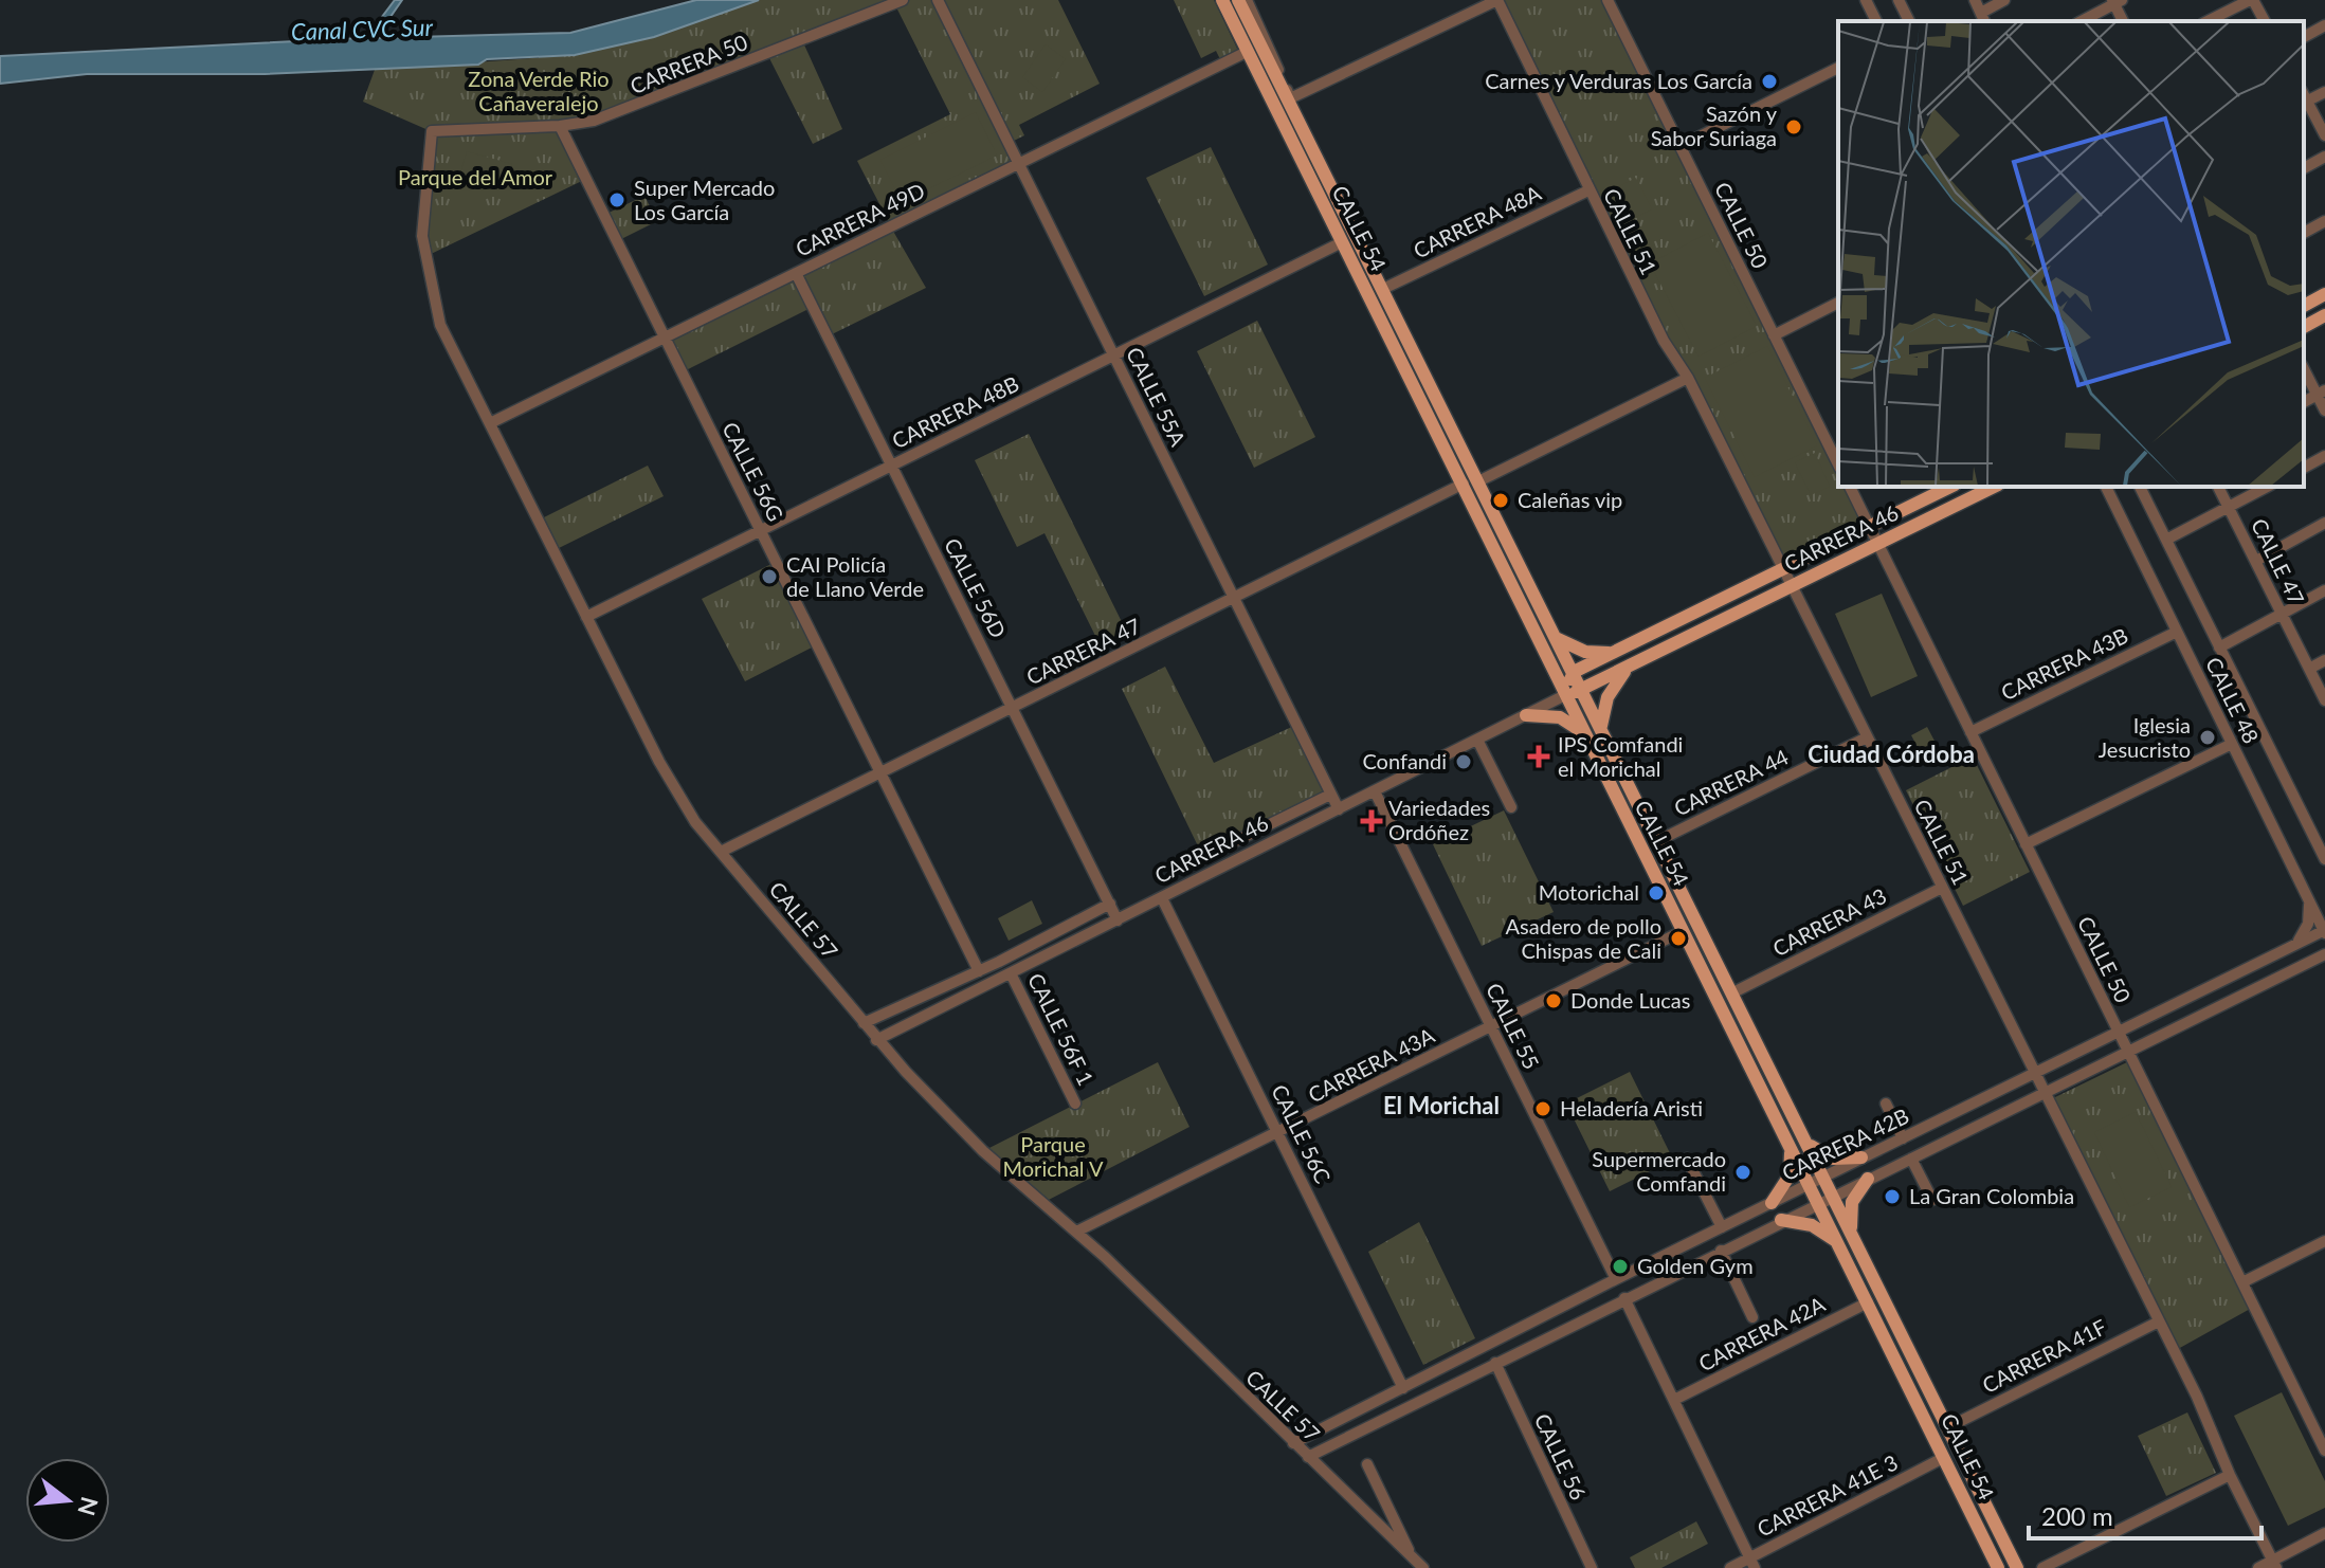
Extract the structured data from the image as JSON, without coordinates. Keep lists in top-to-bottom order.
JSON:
{
  "streets": {
    "main road": ["CALLE 54", "CARRERA 46"],
    "street": [
      "CARRERA 50",
      "CARRERA 49D",
      "CARRERA 48A",
      "CALLE 50",
      "CALLE 51",
      "CALLE 55A",
      "CARRERA 48B",
      "CALLE 56G",
      "CALLE 47",
      "CALLE 56D",
      "CARRERA 47",
      "CARRERA 43B",
      "CALLE 48",
      "CARRERA 44",
      "CALLE 57",
      "CARRERA 43",
      "CALLE 55",
      "CALLE 56F 1",
      "CARRERA 43A",
      "CALLE 56C",
      "CARRERA 42B",
      "CARRERA 42A",
      "CARRERA 41F",
      "CALLE 56",
      "CARRERA 41E 3"
    ]
  },
  "crossings": [
    ["CARRERA 50", "CALLE 56G"],
    ["CARRERA 50", "CALLE 57"],
    ["CARRERA 49D", "CALLE 54"],
    ["CARRERA 49D", "CALLE 55A"],
    ["CARRERA 49D", "CALLE 56G"],
    ["CARRERA 49D", "CALLE 56D"],
    ["CARRERA 49D", "CALLE 57"],
    ["CARRERA 48A", "CALLE 54"],
    ["CARRERA 48A", "CALLE 51"],
    ["CALLE 50", "CARRERA 46"],
    ["CALLE 50", "CARRERA 43B"],
    ["CALLE 50", "CARRERA 42B"],
    ["CALLE 54", "CARRERA 48B"],
    ["CALLE 54", "CARRERA 46"],
    ["CALLE 54", "CARRERA 47"],
    ["CALLE 54", "CARRERA 44"],
    ["CALLE 54", "CARRERA 43"],
    ["CALLE 54", "CARRERA 43A"],
    ["CALLE 54", "CARRERA 42B"],
    ["CALLE 54", "CARRERA 42A"],
    ["CALLE 54", "CARRERA 41F"],
    ["CALLE 54", "CARRERA 41E 3"],
    ["CALLE 51", "CARRERA 46"],
    ["CALLE 51", "CARRERA 47"],
    ["CALLE 51", "CARRERA 44"],
    ["CALLE 51", "CARRERA 43"],
    ["CALLE 51", "CARRERA 42B"],
    ["CALLE 51", "CARRERA 41F"],
    ["CALLE 55A", "CARRERA 48B"],
    ["CALLE 55A", "CARRERA 46"],
    ["CALLE 55A", "CARRERA 47"],
    ["CARRERA 48B", "CALLE 56G"],
    ["CARRERA 48B", "CALLE 56D"],
    ["CARRERA 48B", "CALLE 57"],
    ["CALLE 56G", "CARRERA 47"],
    ["CARRERA 46", "CALLE 56D"],
    ["CARRERA 46", "CALLE 57"],
    ["CARRERA 46", "CALLE 55"],
    ["CARRERA 46", "CALLE 56F 1"],
    ["CARRERA 46", "CALLE 56C"],
    ["CALLE 56D", "CARRERA 47"],
    ["CARRERA 47", "CALLE 57"],
    ["CARRERA 43B", "CALLE 48"],
    ["CALLE 48", "CARRERA 42B"],
    ["CALLE 57", "CARRERA 43A"],
    ["CALLE 57", "CARRERA 42B"],
    ["CALLE 55", "CARRERA 43A"],
    ["CALLE 55", "CARRERA 42B"],
    ["CARRERA 43A", "CALLE 56C"],
    ["CALLE 56C", "CARRERA 42B"],
    ["CARRERA 42B", "CALLE 56"]
  ],
  "districts": ["Ciudad Córdoba", "El Morichal"],
  "water": ["Canal CVC Sur"],
  "parks": ["Zona Verde Rio Cañaveralejo", "Parque del Amor", "Parque Morichal V"],
  "places": {
    "other": [
      "Carnes y Verduras Los García",
      "Sazón y Sabor Suriaga",
      "Super Mercado Los García",
      "Caleñas vip",
      "CAI Policía de Llano Verde",
      "Iglesia Jesucristo",
      "Confandi",
      "Motorichal",
      "Asadero de pollo Chispas de Cali",
      "Donde Lucas",
      "Heladería Aristi",
      "Supermercado Comfandi",
      "La Gran Colombia",
      "Golden Gym"
    ],
    "health": ["IPS Comfandi el Morichal", "Variedades Ordóñez"]
  },
  "scale_bar": "200 m",
  "north": "right"
}
